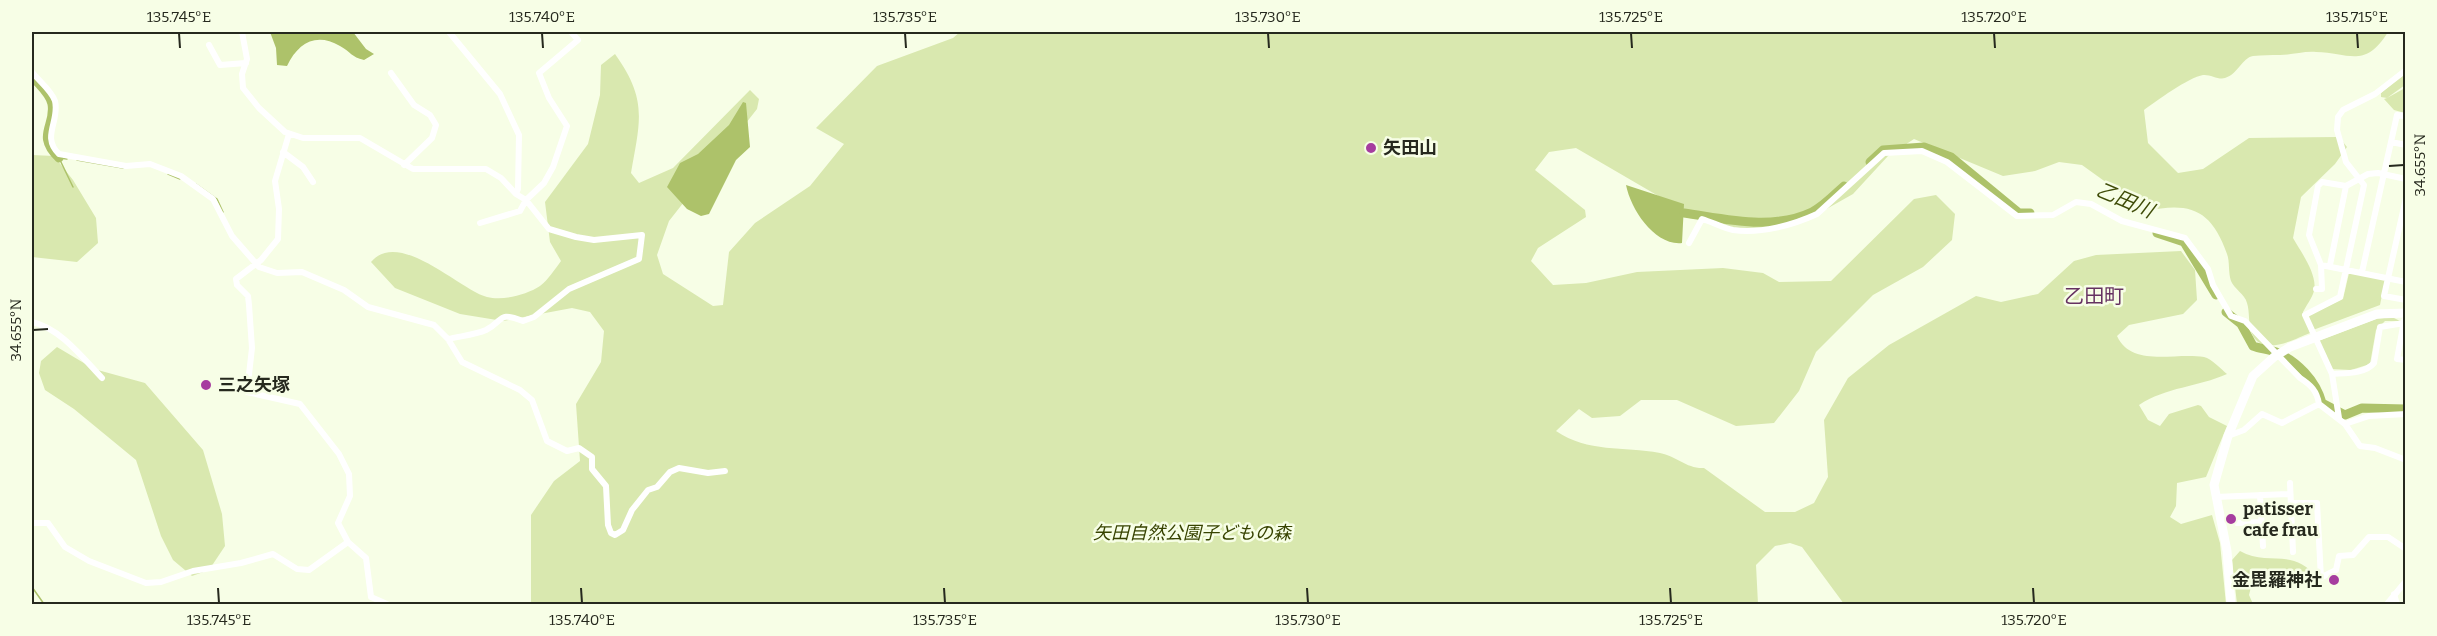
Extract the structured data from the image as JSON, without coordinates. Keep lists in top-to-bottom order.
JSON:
{
  "districts": ["乙田町"],
  "water": ["乙田川"],
  "parks": ["矢田自然公園子どもの森"],
  "places": [
    "矢田山",
    "三之矢塚",
    "patisser cafe frau",
    "金毘羅神社"
  ],
  "coordinates": [
    "135.745°E",
    "135.740°E",
    "135.735°E",
    "135.730°E",
    "135.725°E",
    "135.720°E",
    "135.715°E",
    "34.655°N"
  ]
}
